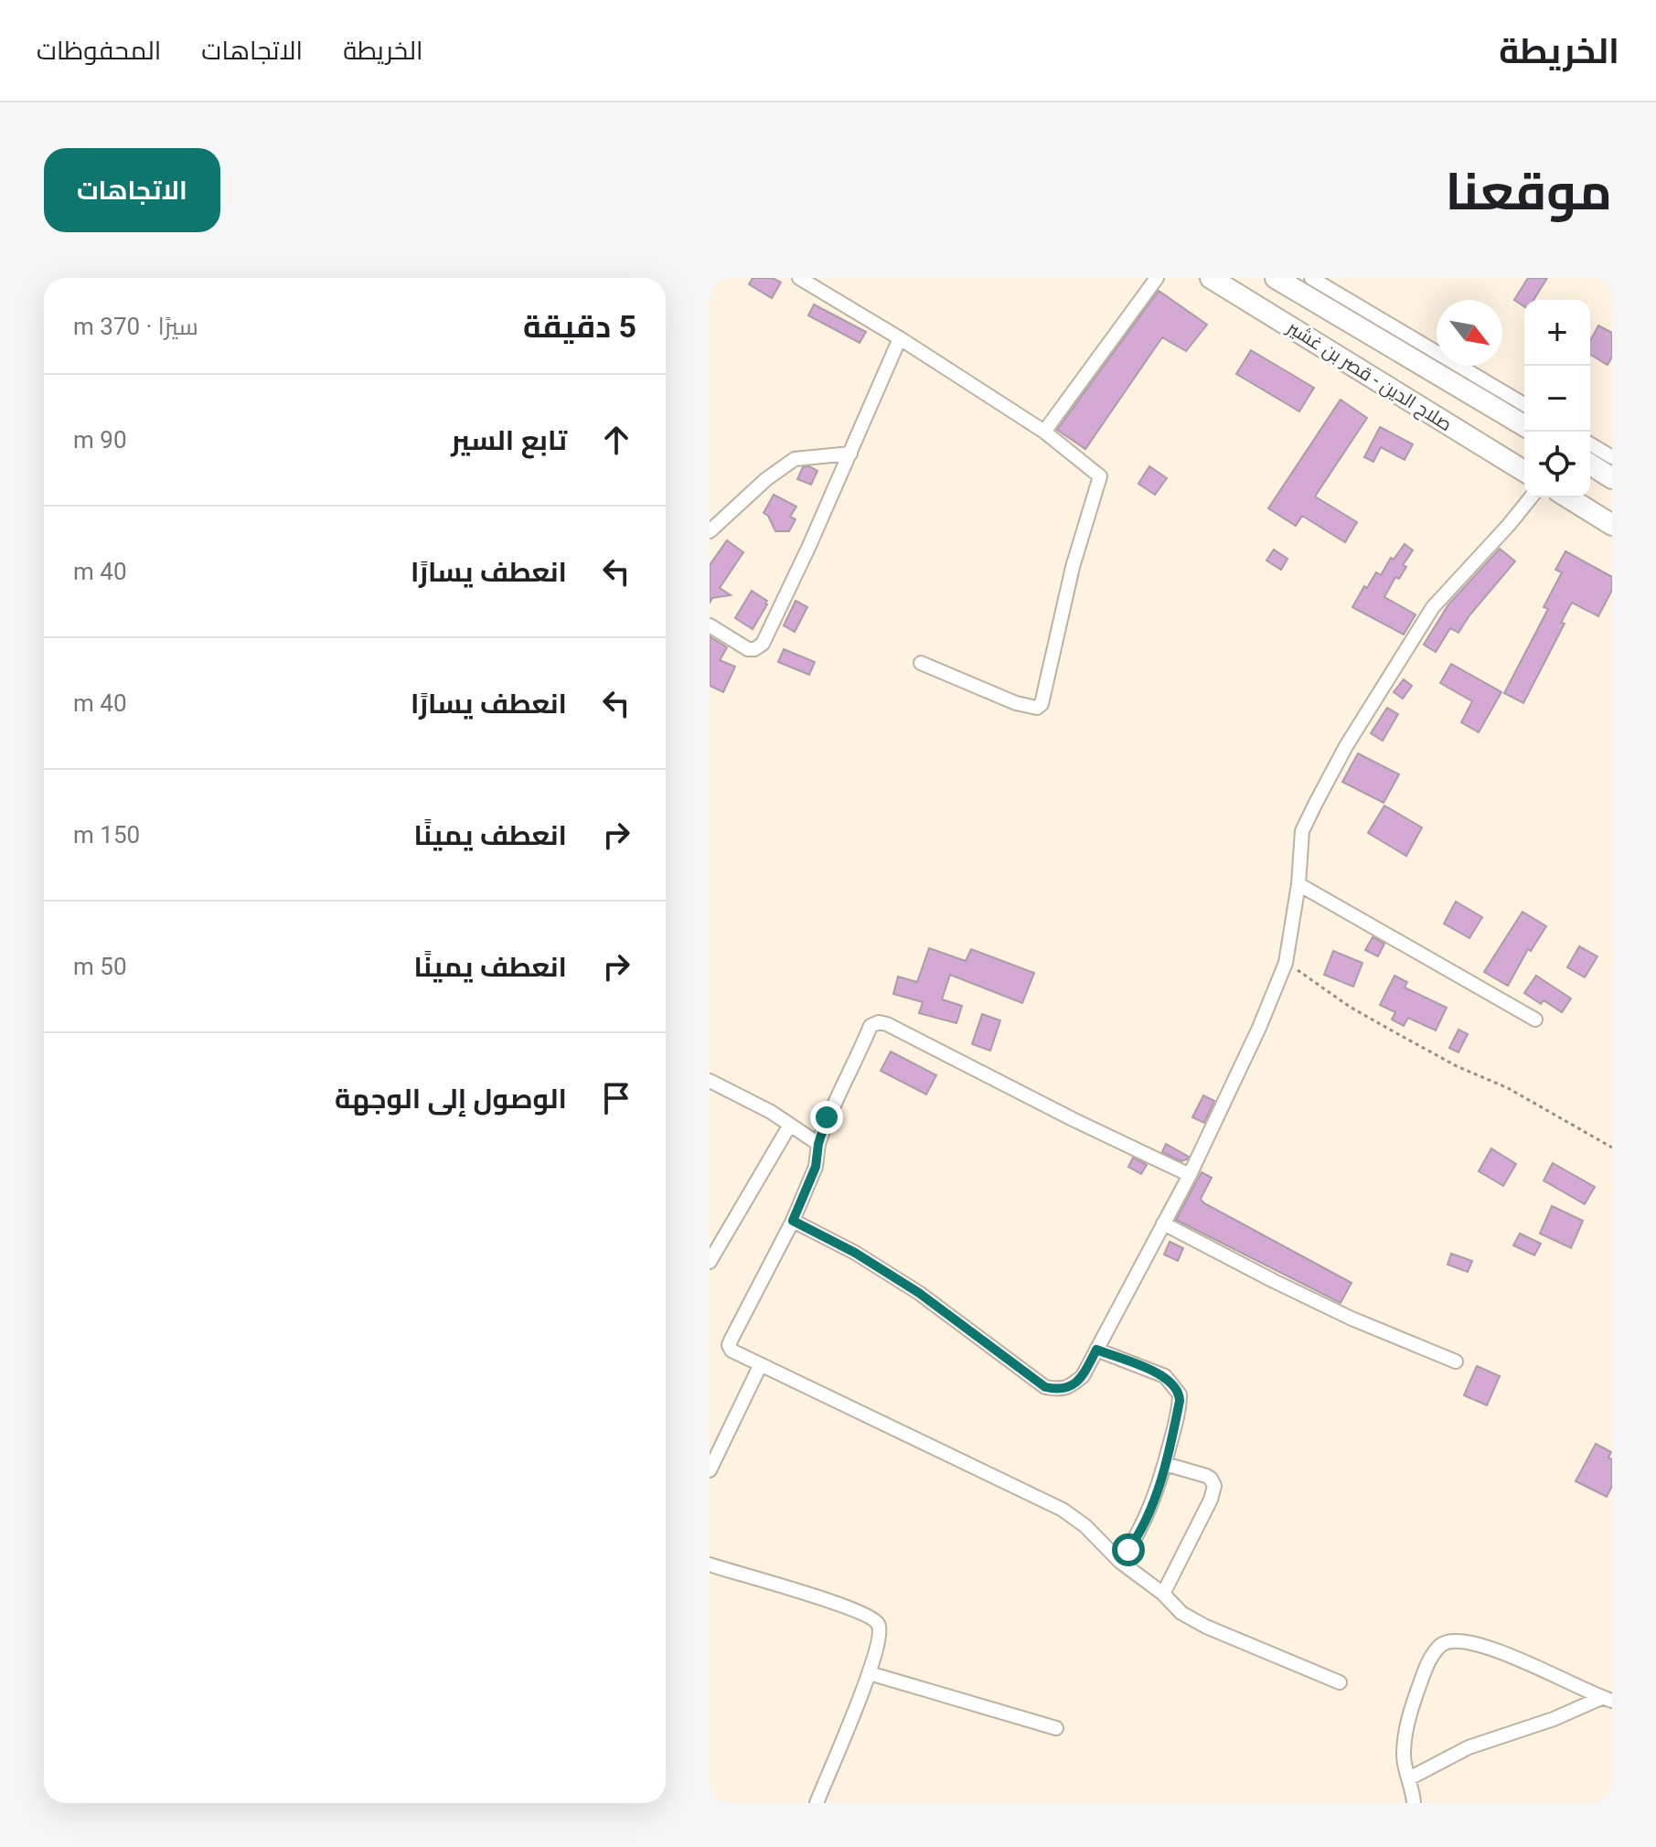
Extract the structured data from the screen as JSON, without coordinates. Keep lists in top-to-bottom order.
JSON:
{
  "streets": {
    "highway": ["صلاح الدين - قصر بن غشير"]
  },
  "north": "bottom right",
  "page": {
    "header": "الخريطة",
    "nav": ["الخريطة", "الاتجاهات", "المحفوظات"],
    "title": "موقعنا",
    "buttons": "الاتجاهات",
    "heading": ["5 دقيقة", "سيرًا · 370 m"],
    "map_buttons": ["+", "−"],
    "list": [
      ["تابع السير", "90 m"],
      ["انعطف يسارًا", "40 m"],
      ["انعطف يسارًا", "40 m"],
      ["انعطف يمينًا", "150 m"],
      ["انعطف يمينًا", "50 m"],
      "الوصول إلى الوجهة"
    ]
  }
}
